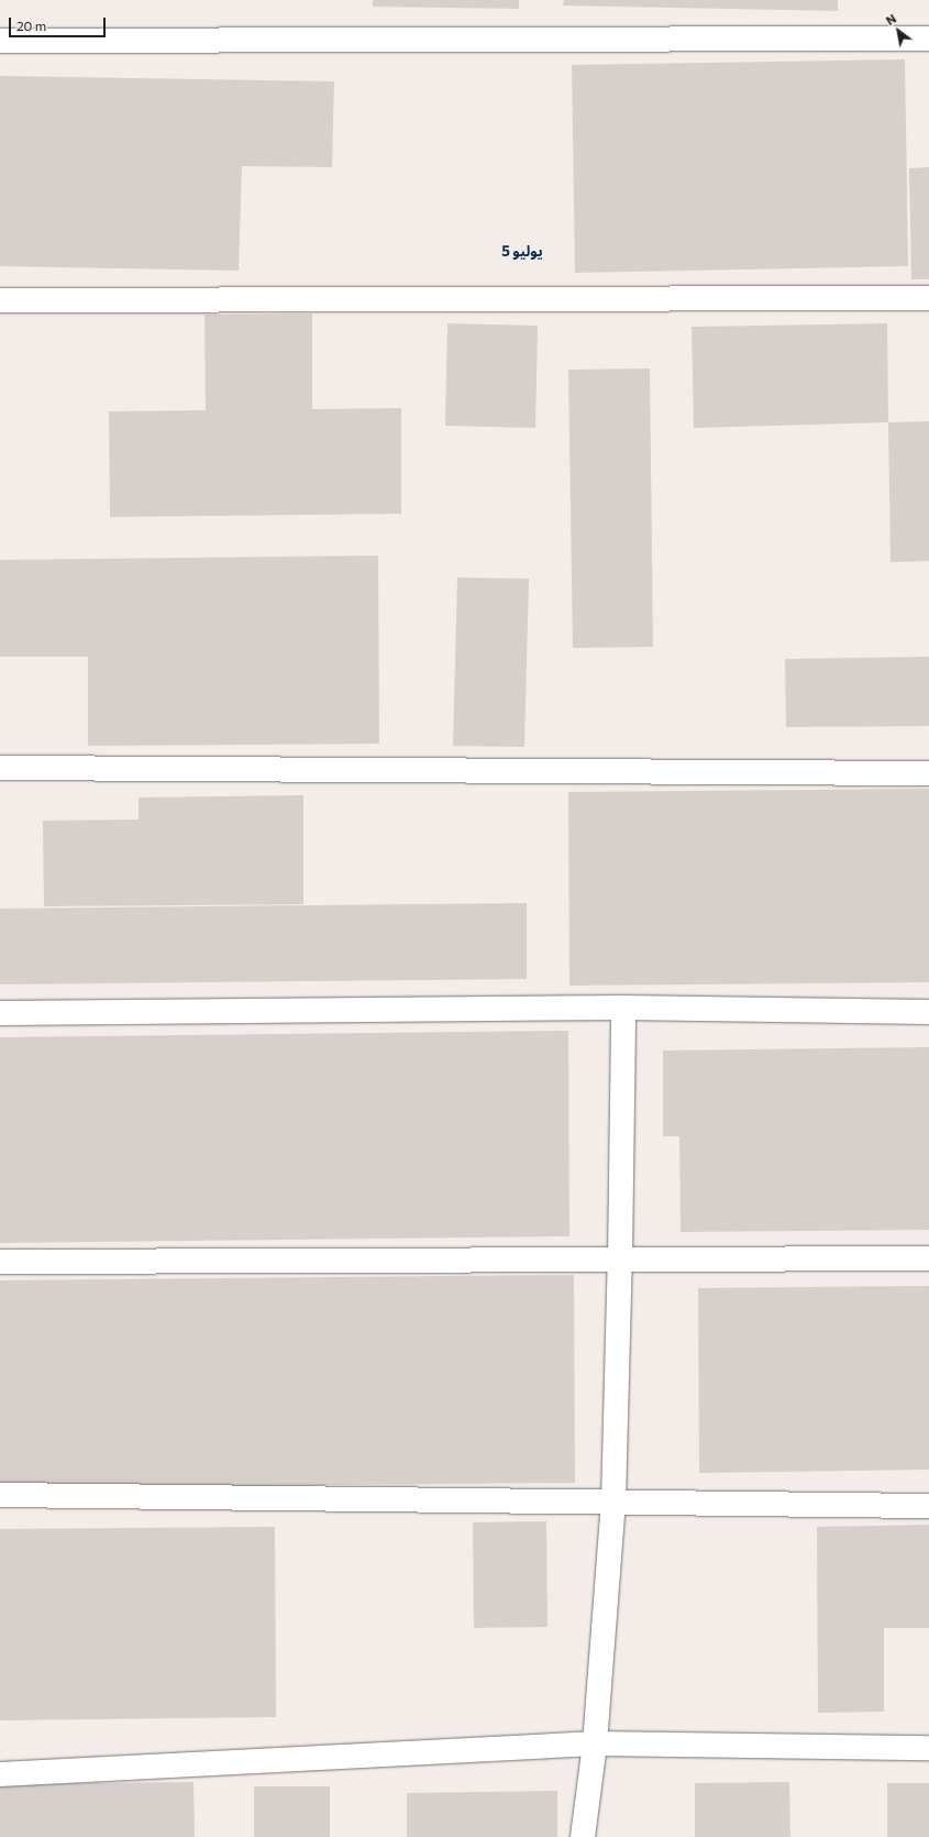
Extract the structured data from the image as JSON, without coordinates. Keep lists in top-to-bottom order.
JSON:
{
  "districts": ["5 يوليو"],
  "scale_bar": "20 m",
  "north": "top left"
}
